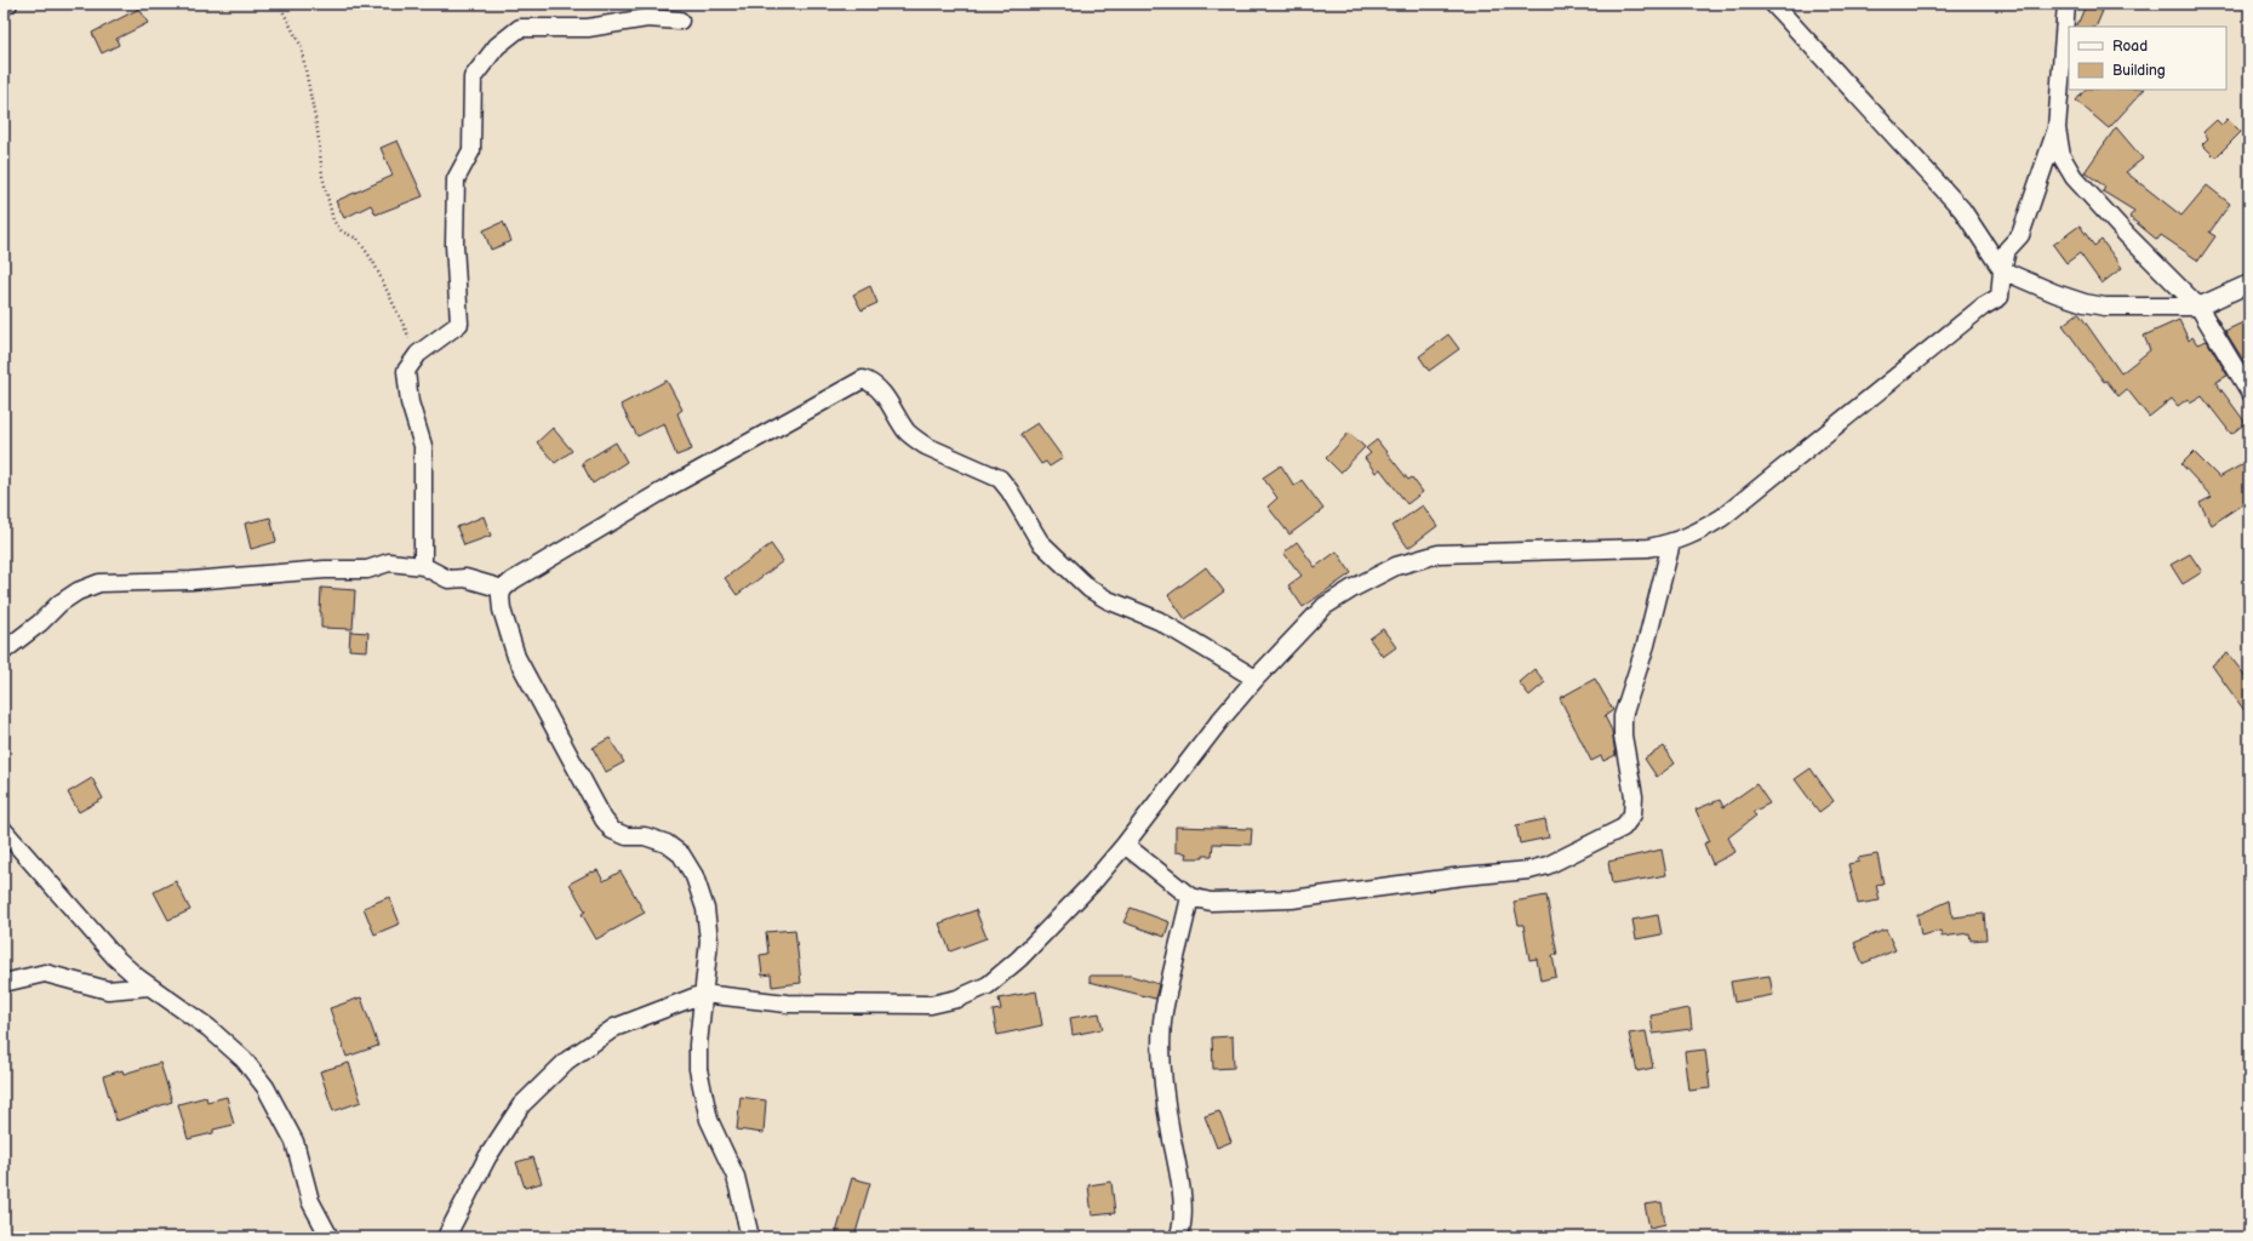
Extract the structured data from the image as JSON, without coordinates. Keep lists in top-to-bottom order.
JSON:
{
  "legend": ["Road", "Building"]
}
